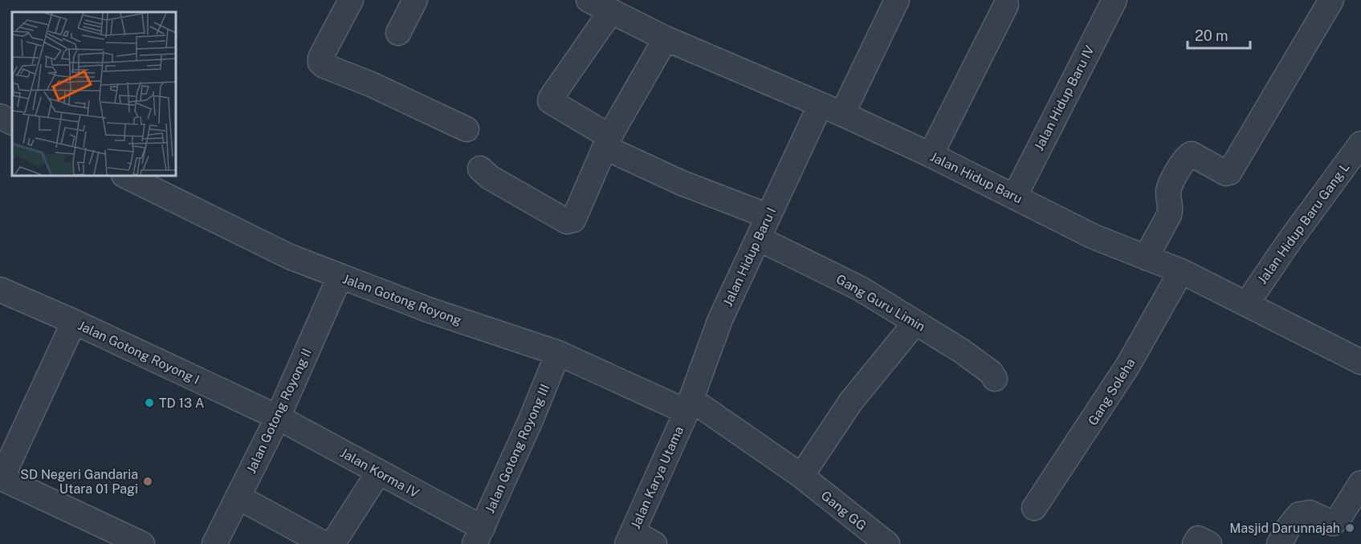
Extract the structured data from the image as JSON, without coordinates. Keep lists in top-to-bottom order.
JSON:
{
  "streets": {
    "street": [
      "Jalan Hidup Baru IV",
      "Jalan Hidup Baru",
      "Jalan Hidup Baru Gang L",
      "Jalan Hidup Baru I",
      "Jalan Gotong Royong",
      "Gang Guru Limin",
      "Jalan Gotong Royong I",
      "Gang Soleha",
      "Jalan Gotong Royong II",
      "Jalan Gotong Royong III",
      "Jalan Korma IV",
      "Jalan Karya Utama",
      "Gang GG"
    ]
  },
  "crossings": [
    ["Jalan Hidup Baru IV", "Jalan Hidup Baru"],
    ["Jalan Hidup Baru", "Jalan Hidup Baru Gang L"],
    ["Jalan Hidup Baru", "Jalan Hidup Baru I"],
    ["Jalan Hidup Baru", "Gang Soleha"],
    ["Jalan Hidup Baru I", "Jalan Gotong Royong"],
    ["Jalan Hidup Baru I", "Gang Guru Limin"],
    ["Jalan Hidup Baru I", "Jalan Karya Utama"],
    ["Jalan Hidup Baru I", "Gang GG"],
    ["Jalan Gotong Royong", "Jalan Gotong Royong II"],
    ["Jalan Gotong Royong", "Jalan Gotong Royong III"],
    ["Jalan Gotong Royong", "Jalan Karya Utama"],
    ["Jalan Gotong Royong", "Gang GG"],
    ["Jalan Gotong Royong I", "Jalan Gotong Royong II"],
    ["Jalan Gotong Royong I", "Jalan Korma IV"],
    ["Jalan Gotong Royong II", "Jalan Korma IV"],
    ["Jalan Gotong Royong III", "Jalan Korma IV"],
    ["Jalan Karya Utama", "Gang GG"]
  ],
  "places": ["TD 13 A", "SD Negeri Gandaria Utara 01 Pagi", "Masjid Darunnajah"],
  "scale_bar": "20 m"
}
